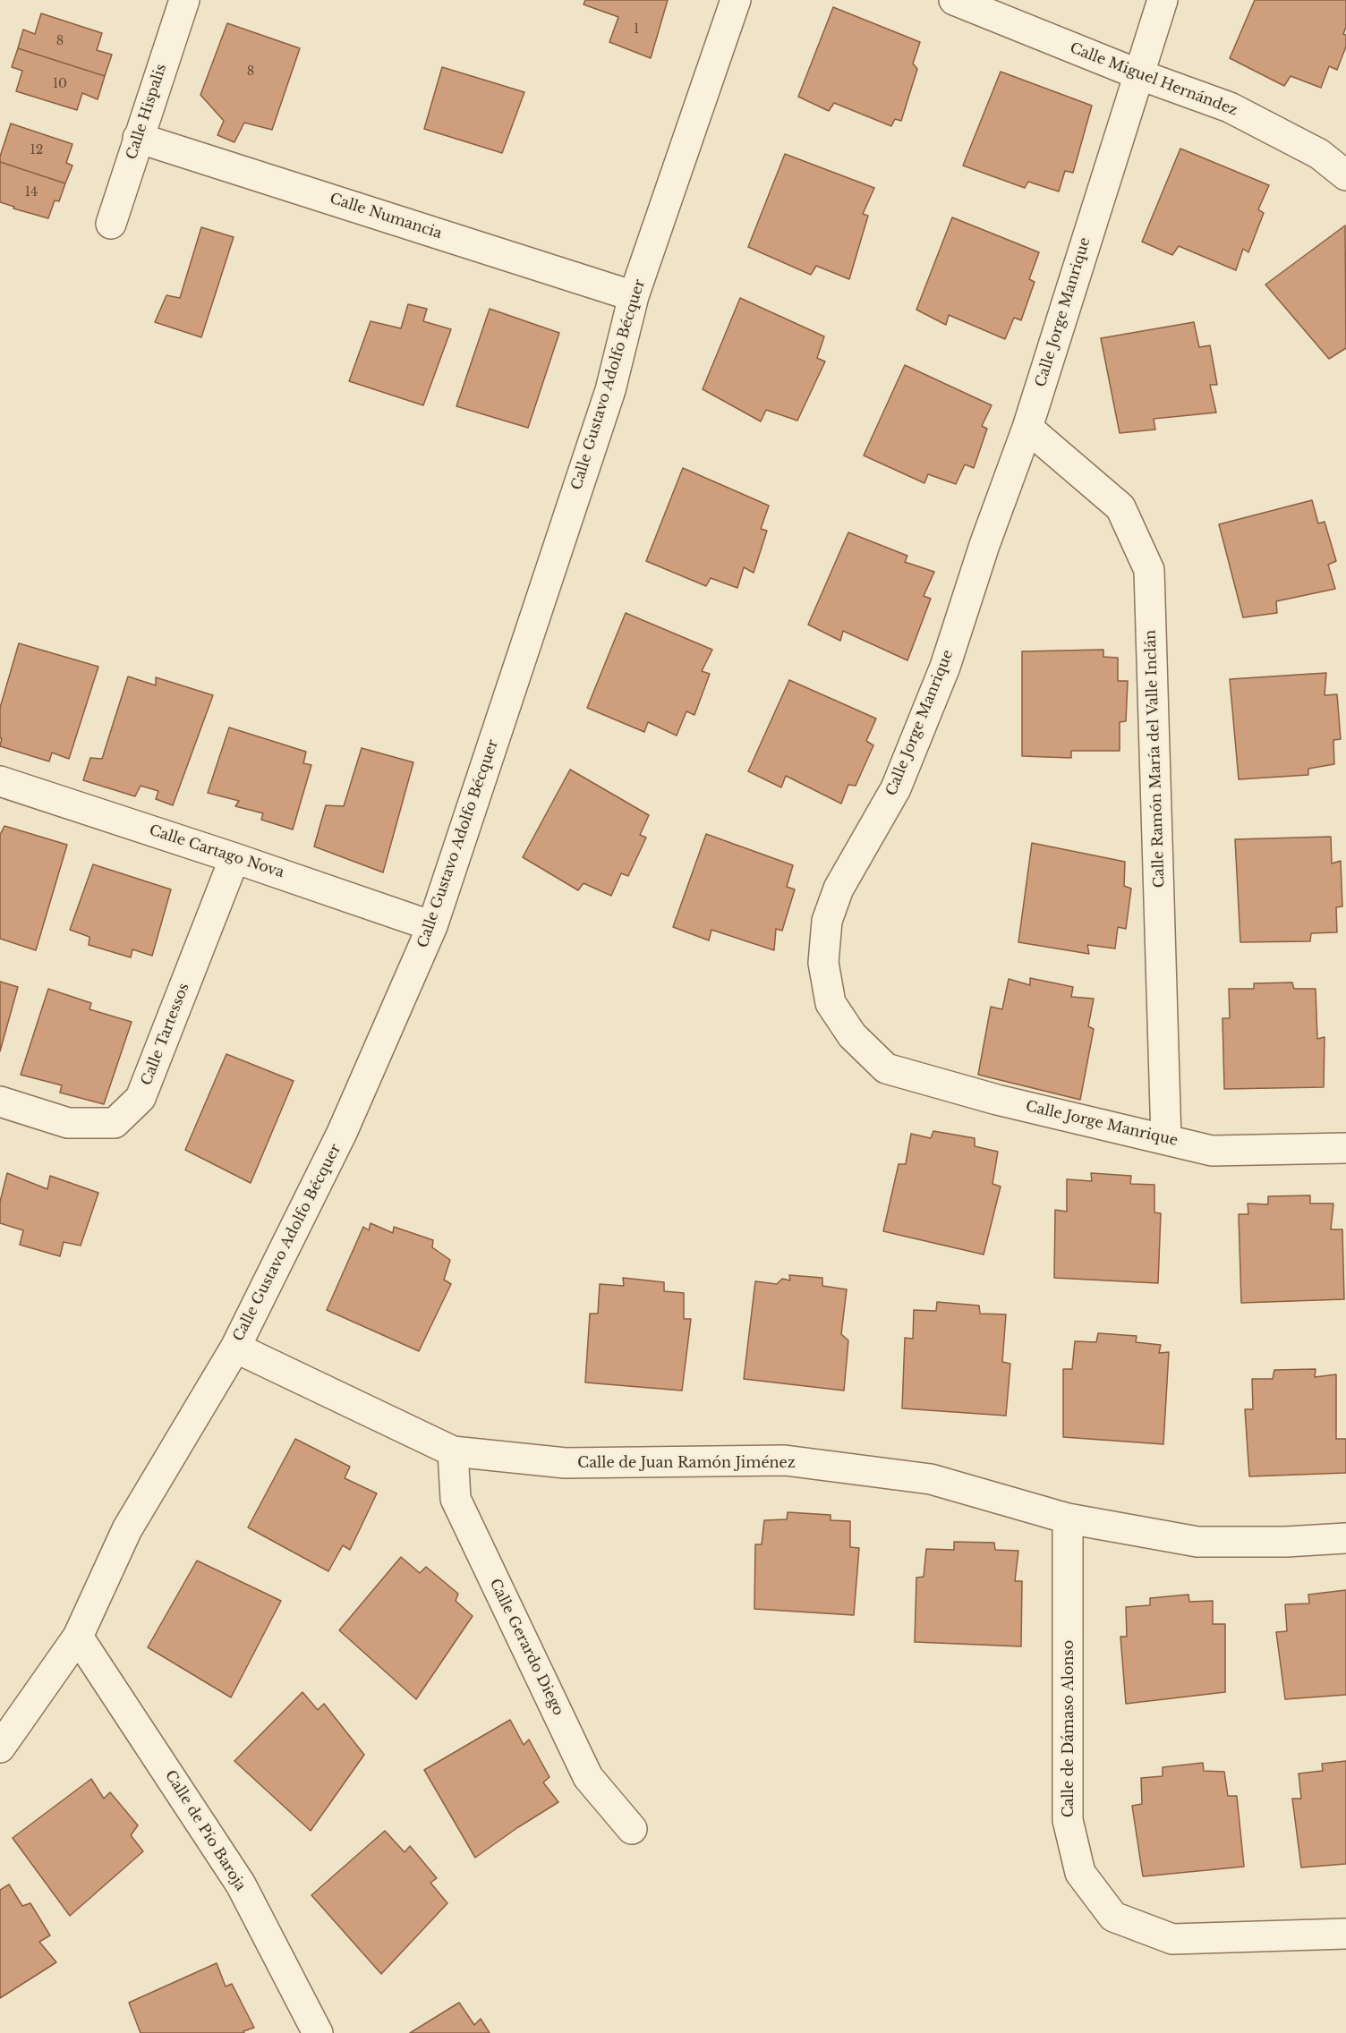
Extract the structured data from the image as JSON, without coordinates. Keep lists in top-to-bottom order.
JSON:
{
  "streets": {
    "street": [
      "Calle Miguel Hernández",
      "Calle Hispalis",
      "Calle Numancia",
      "Calle Jorge Manrique",
      "Calle Gustavo Adolfo Bécquer",
      "Calle Ramón María del Valle Inclán",
      "Calle Cartago Nova",
      "Calle Tartessos",
      "Calle de Juan Ramón Jiménez",
      "Calle Gerardo Diego",
      "Calle de Dámaso Alonso",
      "Calle de Pío Baroja"
    ]
  },
  "crossings": [
    ["Calle Miguel Hernández", "Calle Jorge Manrique"],
    ["Calle Hispalis", "Calle Numancia"],
    ["Calle Numancia", "Calle Gustavo Adolfo Bécquer"],
    ["Calle Jorge Manrique", "Calle Ramón María del Valle Inclán"],
    ["Calle Gustavo Adolfo Bécquer", "Calle Cartago Nova"],
    ["Calle Gustavo Adolfo Bécquer", "Calle de Juan Ramón Jiménez"],
    ["Calle Gustavo Adolfo Bécquer", "Calle de Pío Baroja"],
    ["Calle Cartago Nova", "Calle Tartessos"],
    ["Calle de Juan Ramón Jiménez", "Calle Gerardo Diego"],
    ["Calle de Juan Ramón Jiménez", "Calle de Dámaso Alonso"]
  ],
  "house_numbers": [
    "1",
    "8",
    "8",
    "10",
    "12",
    "14"
  ]
}
